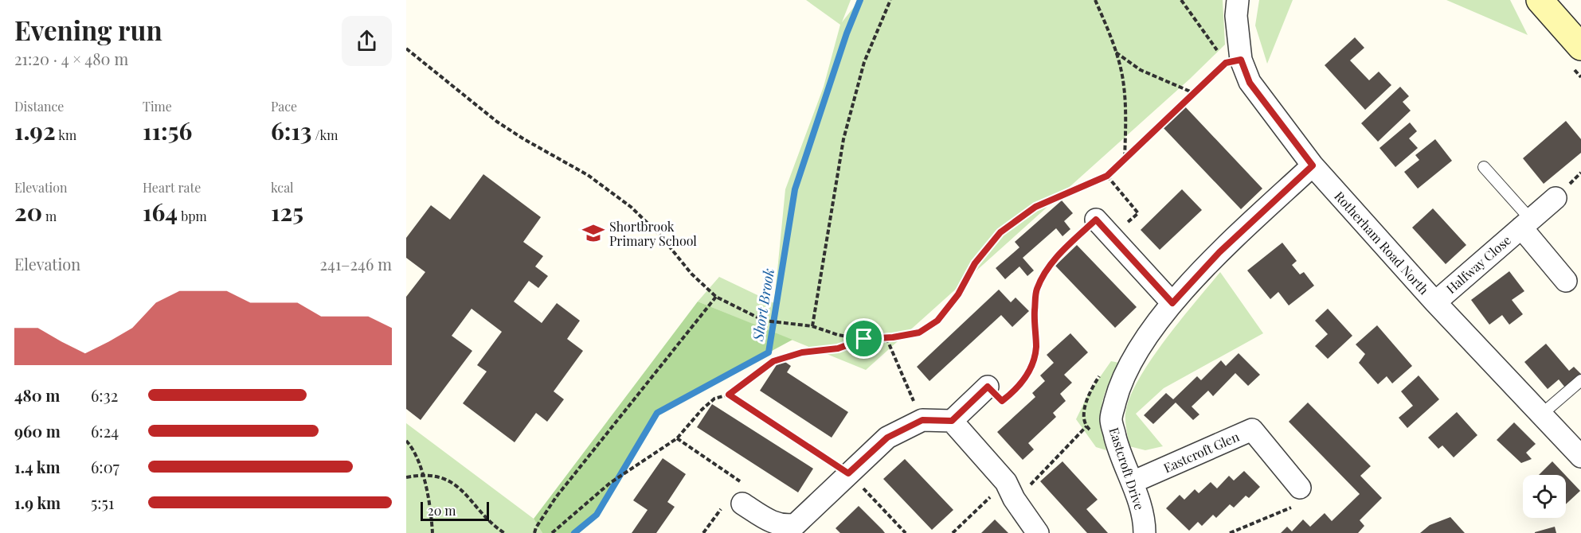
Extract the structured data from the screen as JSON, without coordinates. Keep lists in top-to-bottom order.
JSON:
{
  "streets": {
    "street": [
      "Rotherham Road North",
      "Halfway Close",
      "Eastcroft Glen",
      "Eastcroft Drive"
    ]
  },
  "crossings": [
    ["Rotherham Road North", "Halfway Close"],
    ["Rotherham Road North", "Eastcroft Drive"],
    ["Eastcroft Glen", "Eastcroft Drive"]
  ],
  "water": ["Short Brook"],
  "places": {
    "school or university": ["Shortbrook Primary School"]
  },
  "scale_bar": "20 m",
  "page": {
    "heading": ["Evening run", "21:20 · 4 × 480 m"],
    "stats": [
      ["Distance", "1.92 km"],
      ["Time", "11:56"],
      ["Pace", "6:13 /km"],
      ["Elevation", "20 m"],
      ["Heart rate", "164 bpm"],
      ["kcal", "125"]
    ],
    "chart": ["Elevation", "241–246 m"],
    "list": [
      {
        "name": "480 m",
        "note": "6:32"
      },
      {
        "name": "960 m",
        "note": "6:24"
      },
      {
        "name": "1.4 km",
        "note": "6:07"
      },
      {
        "name": "1.9 km",
        "note": "5:51"
      }
    ],
    "scale": "20 m"
  }
}
